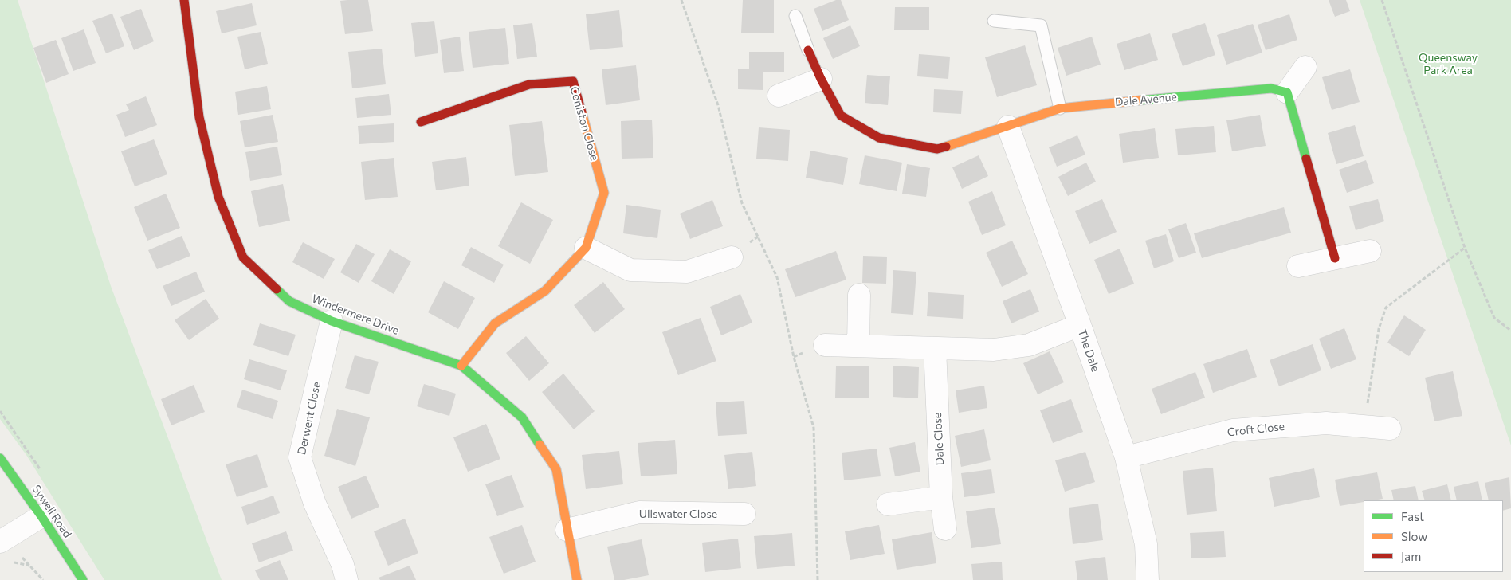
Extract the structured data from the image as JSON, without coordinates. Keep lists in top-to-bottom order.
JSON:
{
  "streets": {
    "street": [
      "Dale Avenue",
      "Coniston Close",
      "Windermere Drive",
      "The Dale",
      "Derwent Close",
      "Croft Close",
      "Dale Close",
      "Sywell Road",
      "Ullswater Close"
    ]
  },
  "crossings": [
    ["Dale Avenue", "The Dale"],
    ["Coniston Close", "Windermere Drive"],
    ["Windermere Drive", "Derwent Close"],
    ["Windermere Drive", "Ullswater Close"],
    ["The Dale", "Croft Close"]
  ],
  "parks": ["Queensway Park Area"],
  "legend": ["Fast", "Slow", "Jam"]
}
